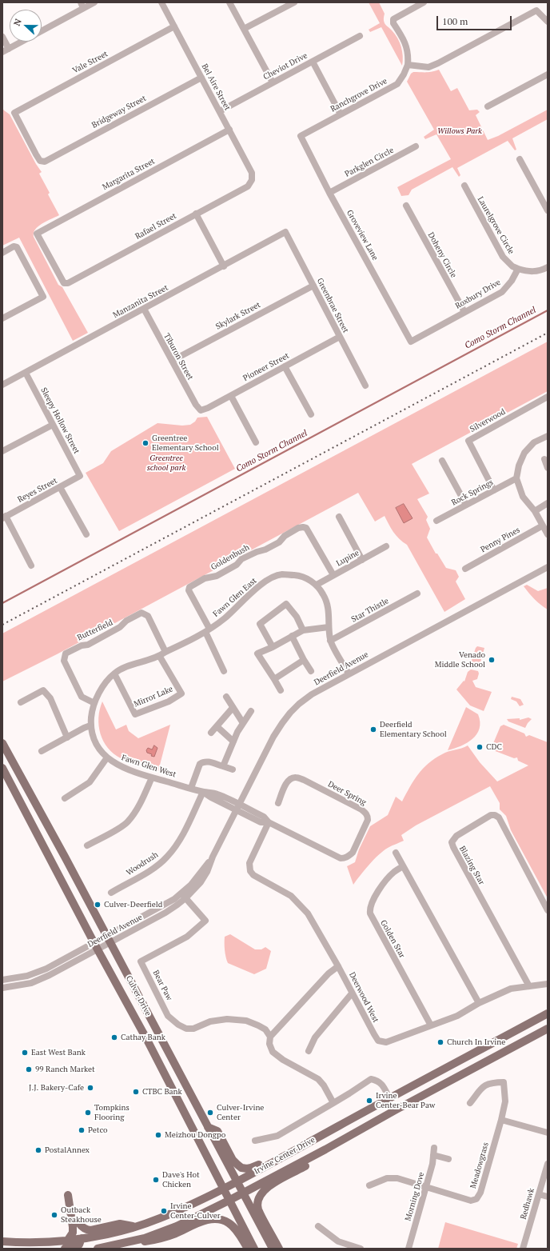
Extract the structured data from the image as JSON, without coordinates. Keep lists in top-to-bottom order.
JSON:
{
  "streets": {
    "main road": ["Culver Drive", "Irvine Center Drive"],
    "street": [
      "Vale Street",
      "Cheviot Drive",
      "Bel Aire Street",
      "Ranchgrove Drive",
      "Bridgeway Street",
      "Parkglen Circle",
      "Margarita Street",
      "Laurelgrove Circle",
      "Rafael Street",
      "Groveview Lane",
      "Doheny Circle",
      "Roxbury Drive",
      "Manzanita Street",
      "Greenbrae Street",
      "Skylark Street",
      "Tiburon Street",
      "Pioneer Street",
      "Sleepy Hollow Street",
      "Silverwood",
      "Reyes Street",
      "Rock Springs",
      "Penny Pines",
      "Goldenbush",
      "Lupine",
      "Fawn Glen East",
      "Star Thistle",
      "Butterfield",
      "Deerfield Avenue",
      "Mirror Lake",
      "Fawn Glen West",
      "Deer Spring",
      "Woodrush",
      "Blazing Star",
      "Golden Star",
      "Bear Paw",
      "Deerwood West",
      "Meadowgrass",
      "Morning Dove",
      "Redhawk"
    ]
  },
  "crossings": [
    ["Vale Street", "Bel Aire Street"],
    ["Vale Street", "Bridgeway Street"],
    ["Cheviot Drive", "Bel Aire Street"],
    ["Bel Aire Street", "Bridgeway Street"],
    ["Bel Aire Street", "Margarita Street"],
    ["Bel Aire Street", "Rafael Street"],
    ["Ranchgrove Drive", "Groveview Lane"],
    ["Parkglen Circle", "Groveview Lane"],
    ["Margarita Street", "Rafael Street"],
    ["Laurelgrove Circle", "Roxbury Drive"],
    ["Groveview Lane", "Roxbury Drive"],
    ["Doheny Circle", "Roxbury Drive"],
    ["Manzanita Street", "Greenbrae Street"],
    ["Manzanita Street", "Tiburon Street"],
    ["Manzanita Street", "Sleepy Hollow Street"],
    ["Greenbrae Street", "Skylark Street"],
    ["Greenbrae Street", "Pioneer Street"],
    ["Skylark Street", "Tiburon Street"],
    ["Tiburon Street", "Pioneer Street"],
    ["Sleepy Hollow Street", "Reyes Street"],
    ["Silverwood", "Rock Springs"],
    ["Goldenbush", "Lupine"],
    ["Goldenbush", "Fawn Glen East"],
    ["Lupine", "Fawn Glen East"],
    ["Fawn Glen East", "Star Thistle"],
    ["Fawn Glen East", "Butterfield"],
    ["Fawn Glen East", "Deerfield Avenue"],
    ["Fawn Glen East", "Fawn Glen West"],
    ["Butterfield", "Fawn Glen West"],
    ["Deerfield Avenue", "Fawn Glen West"],
    ["Deerfield Avenue", "Deer Spring"],
    ["Deerfield Avenue", "Bear Paw"],
    ["Deerfield Avenue", "Culver Drive"],
    ["Mirror Lake", "Fawn Glen West"],
    ["Fawn Glen West", "Deer Spring"],
    ["Fawn Glen West", "Woodrush"],
    ["Deer Spring", "Deerwood West"],
    ["Blazing Star", "Deerwood West"],
    ["Golden Star", "Deerwood West"],
    ["Culver Drive", "Irvine Center Drive"],
    ["Meadowgrass", "Morning Dove"]
  ],
  "water": ["Como Storm Channel"],
  "parks": ["Willows Park", "Greentree school park"],
  "places": [
    "Greentree Elementary School",
    "Venado Middle School",
    "Deerfield Elementary School",
    "CDC",
    "Culver-Deerfield",
    "Cathay Bank",
    "Church In Irvine",
    "East West Bank",
    "99 Ranch Market",
    "J.J. Bakery-Cafe",
    "CTBC Bank",
    "Irvine Center-Bear Paw",
    "Tompkins Flooring",
    "Culver-Irvine Center",
    "Petco",
    "Meizhou Dongpo",
    "PostalAnnex",
    "Dave's Hot Chicken",
    "Irvine Center-Culver",
    "Outback Steakhouse"
  ],
  "scale_bar": "100 m",
  "north": "left"
}
